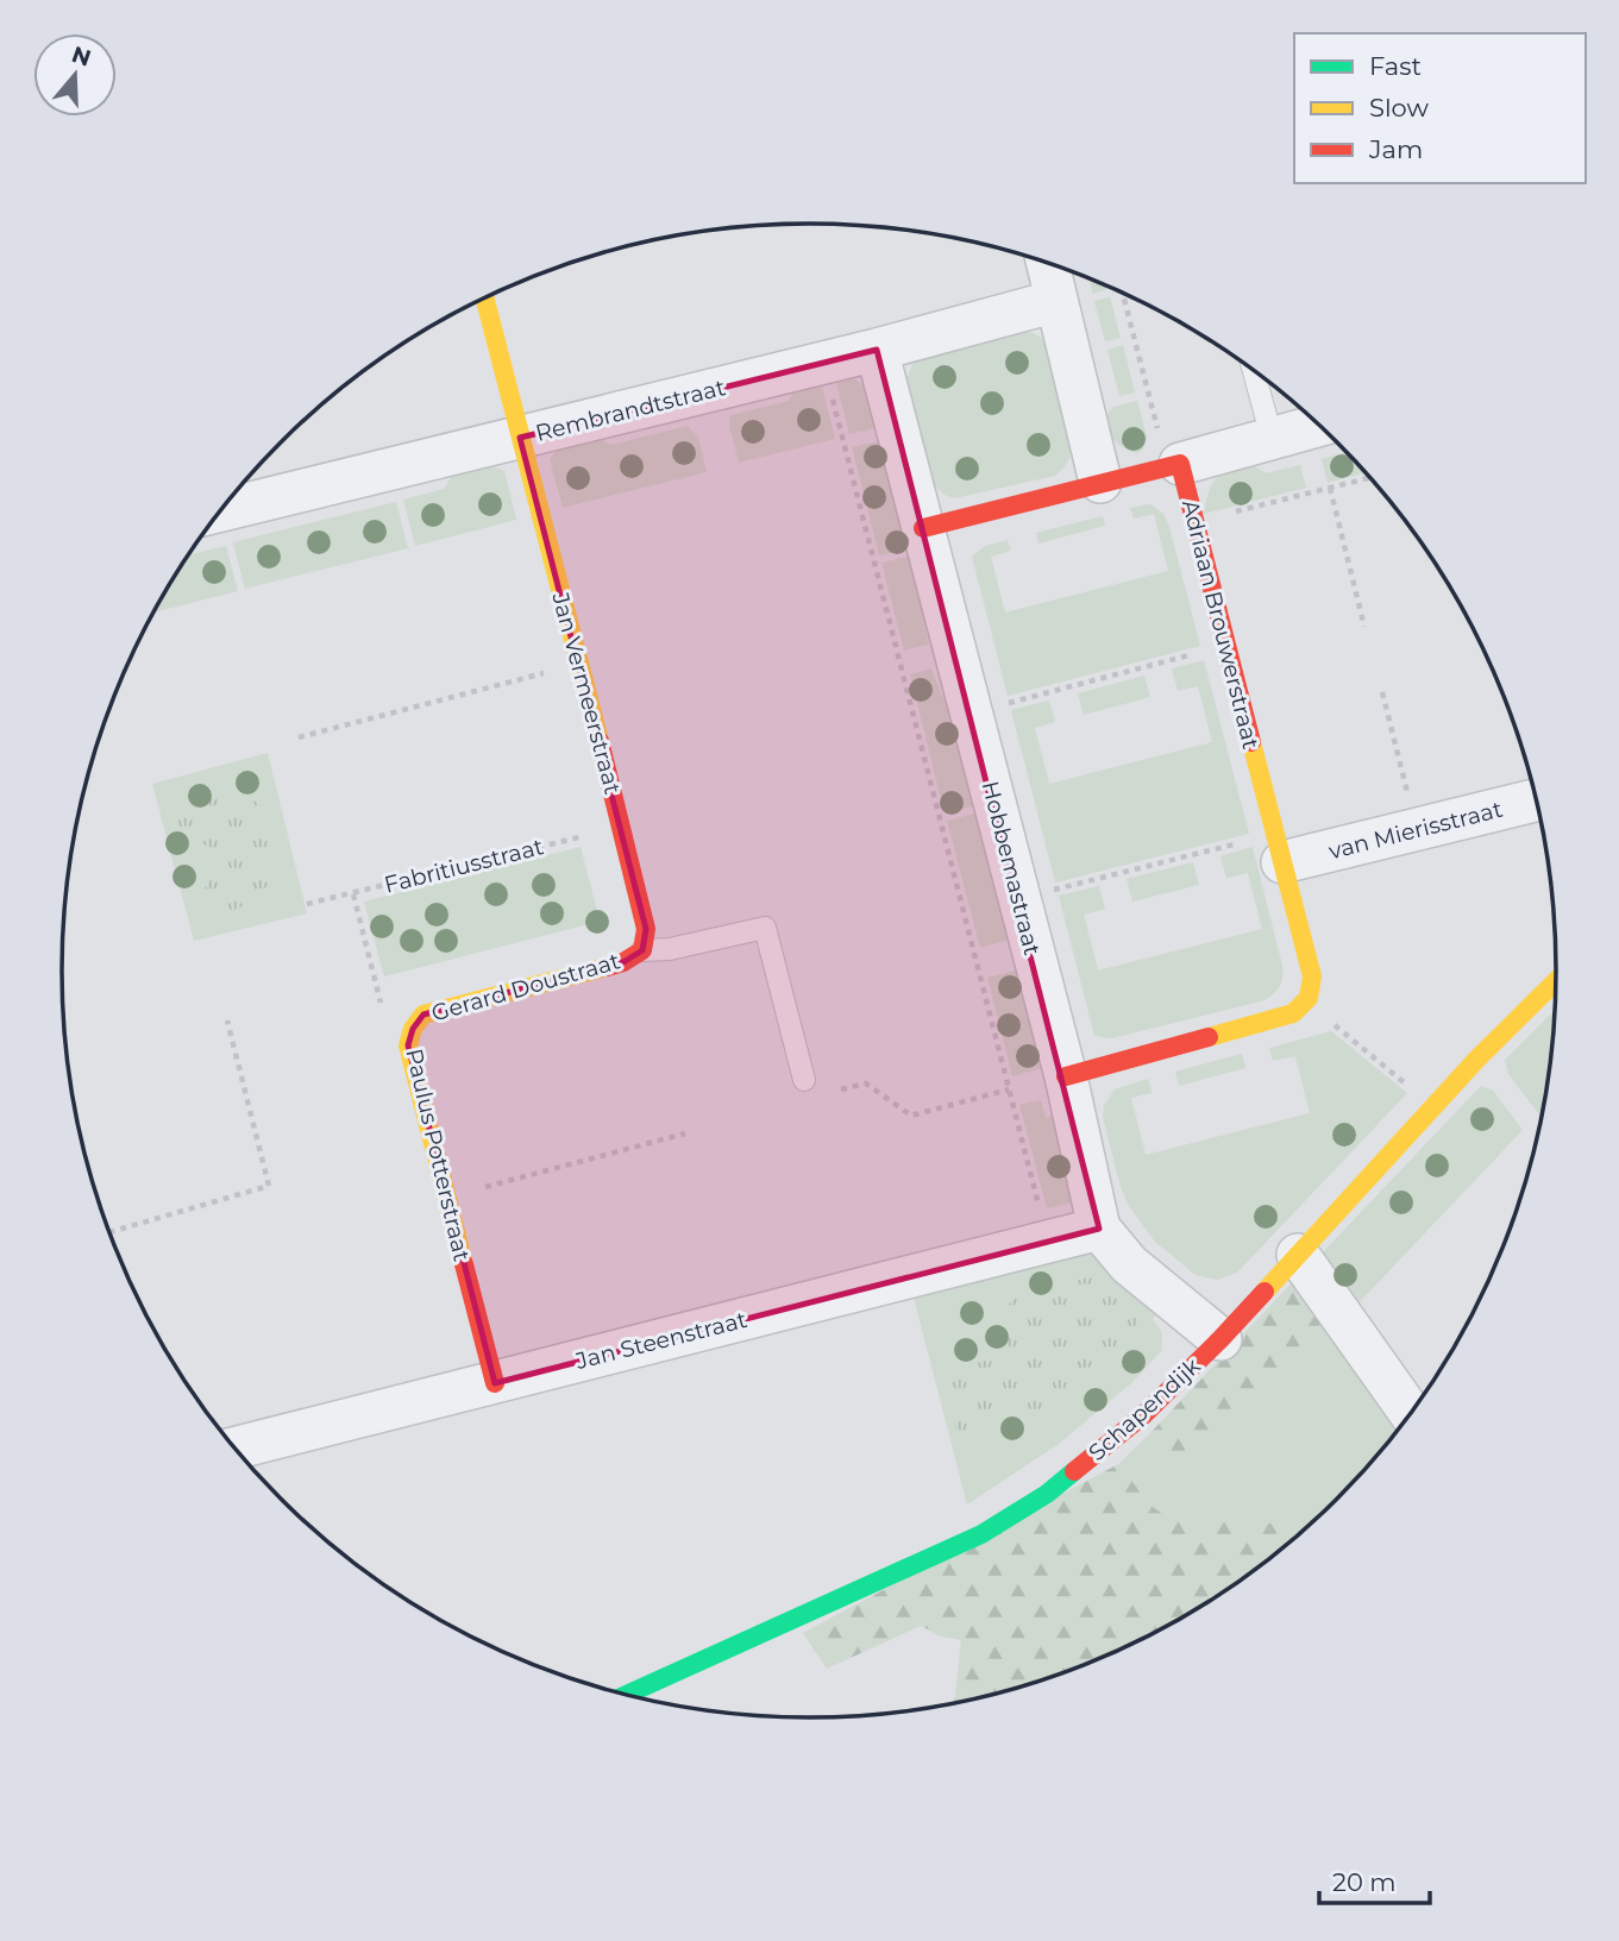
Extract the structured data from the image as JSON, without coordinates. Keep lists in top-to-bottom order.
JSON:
{
  "streets": {
    "street": [
      "Rembrandtstraat",
      "Adriaan Brouwerstraat",
      "Jan Vermeerstraat",
      "van Mierisstraat",
      "Hobbemastraat",
      "Gerard Doustraat",
      "Paulus Potterstraat",
      "Jan Steenstraat",
      "Schapendijk"
    ],
    "path": ["Fabritiusstraat"]
  },
  "crossings": [
    ["Rembrandtstraat", "Jan Vermeerstraat"],
    ["Rembrandtstraat", "Hobbemastraat"],
    ["Adriaan Brouwerstraat", "van Mierisstraat"],
    ["Jan Vermeerstraat", "Fabritiusstraat"],
    ["Jan Vermeerstraat", "Gerard Doustraat"],
    ["Fabritiusstraat", "Paulus Potterstraat"],
    ["Hobbemastraat", "Jan Steenstraat"],
    ["Hobbemastraat", "Schapendijk"],
    ["Gerard Doustraat", "Paulus Potterstraat"],
    ["Paulus Potterstraat", "Jan Steenstraat"]
  ],
  "legend": ["Fast", "Slow", "Jam"],
  "scale_bar": "20 m",
  "north": "top"
}
